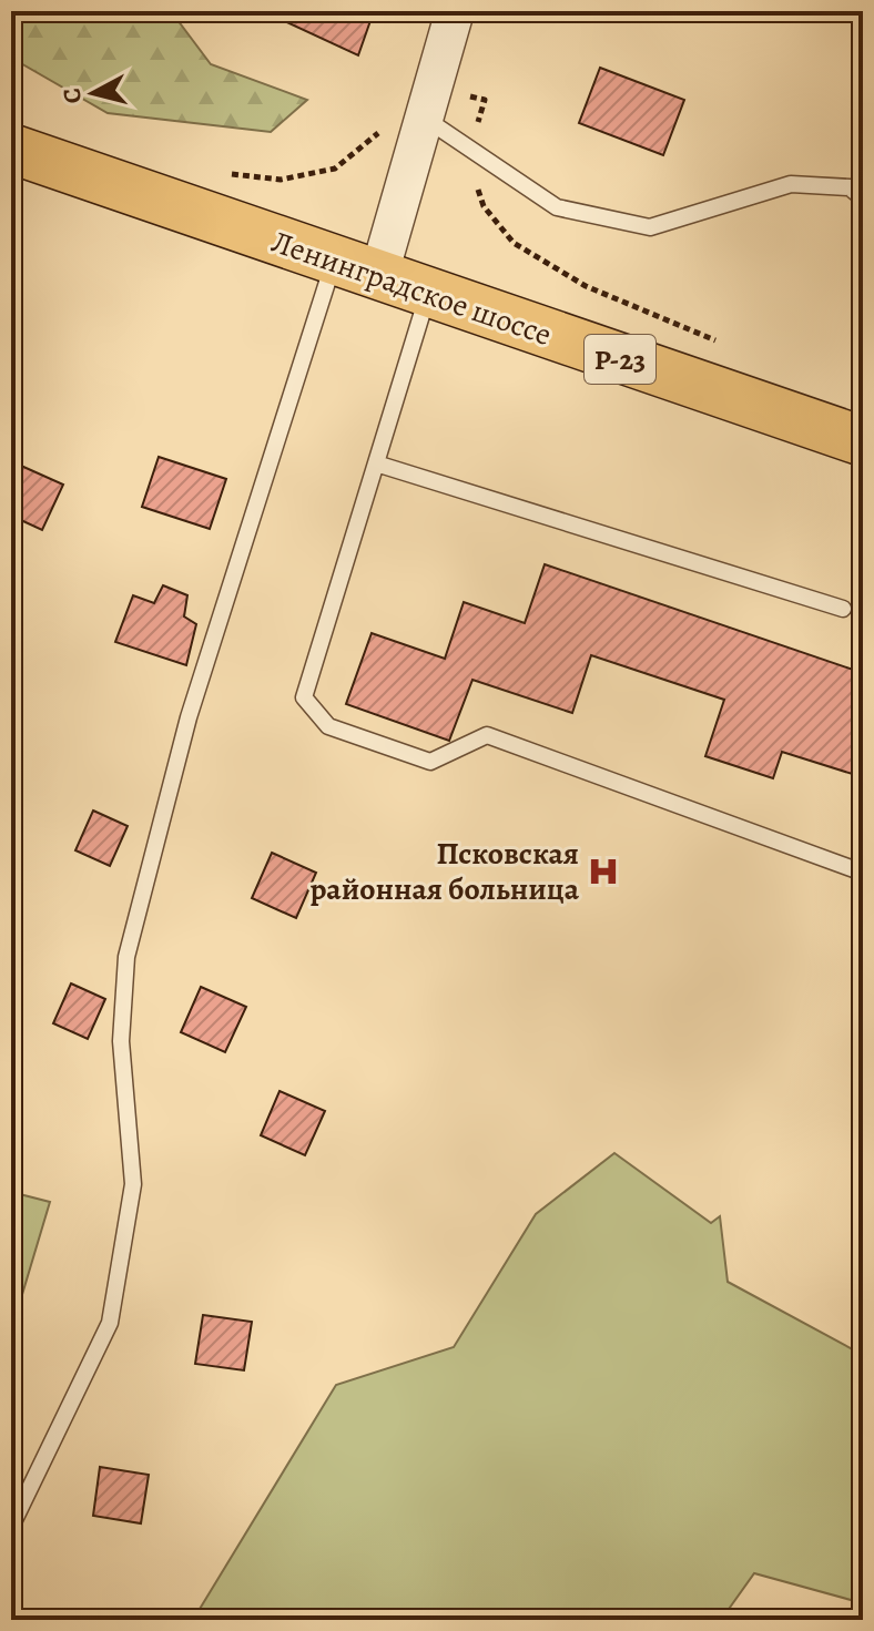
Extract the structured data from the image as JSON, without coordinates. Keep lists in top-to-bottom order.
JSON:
{
  "streets": {
    "highway": ["Ленинградское шоссе", "Р-23"]
  },
  "places": {
    "hospital": ["Псковская районная больница"]
  },
  "north": "left"
}
